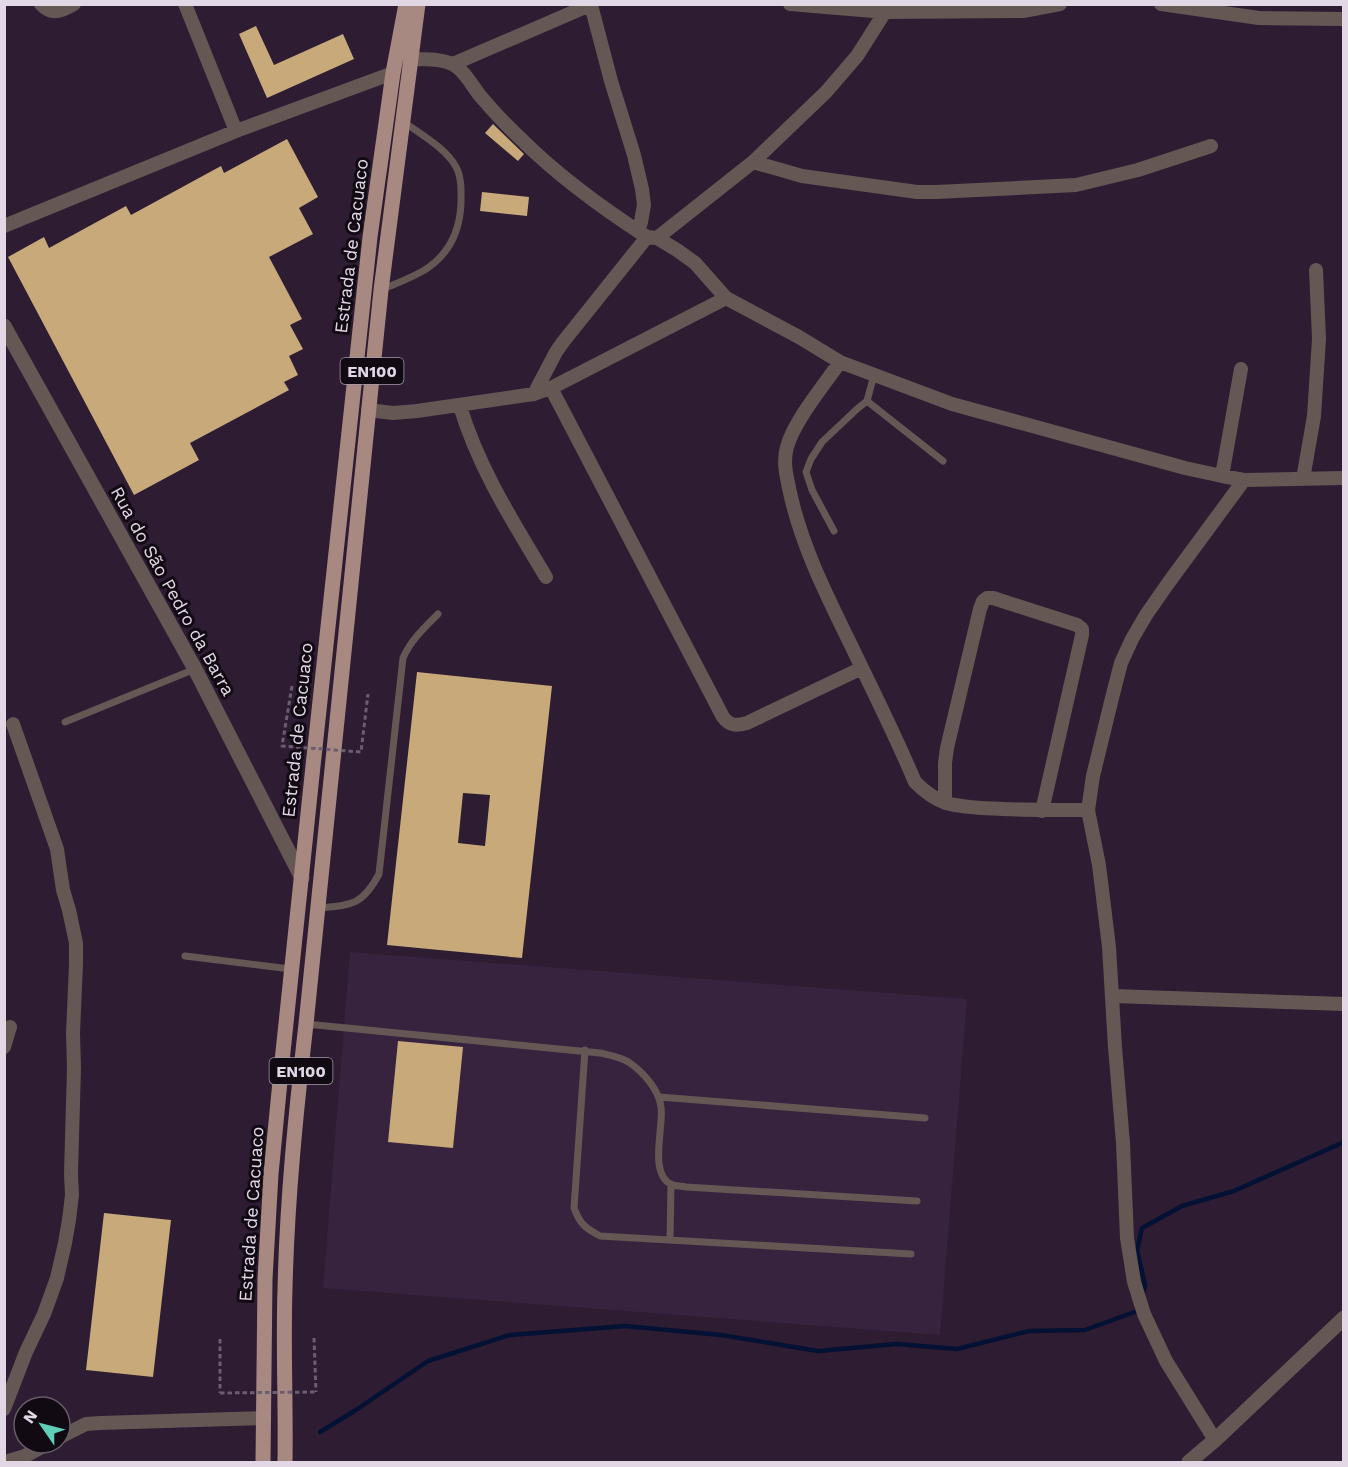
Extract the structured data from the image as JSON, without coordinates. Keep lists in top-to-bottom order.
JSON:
{
  "streets": {
    "main road": ["Estrada de Cacuaco", "EN100"],
    "street": ["Rua do São Pedro da Barra"]
  },
  "crossings": [
    ["Estrada de Cacuaco", "Rua do São Pedro da Barra"]
  ],
  "north": "top left"
}
